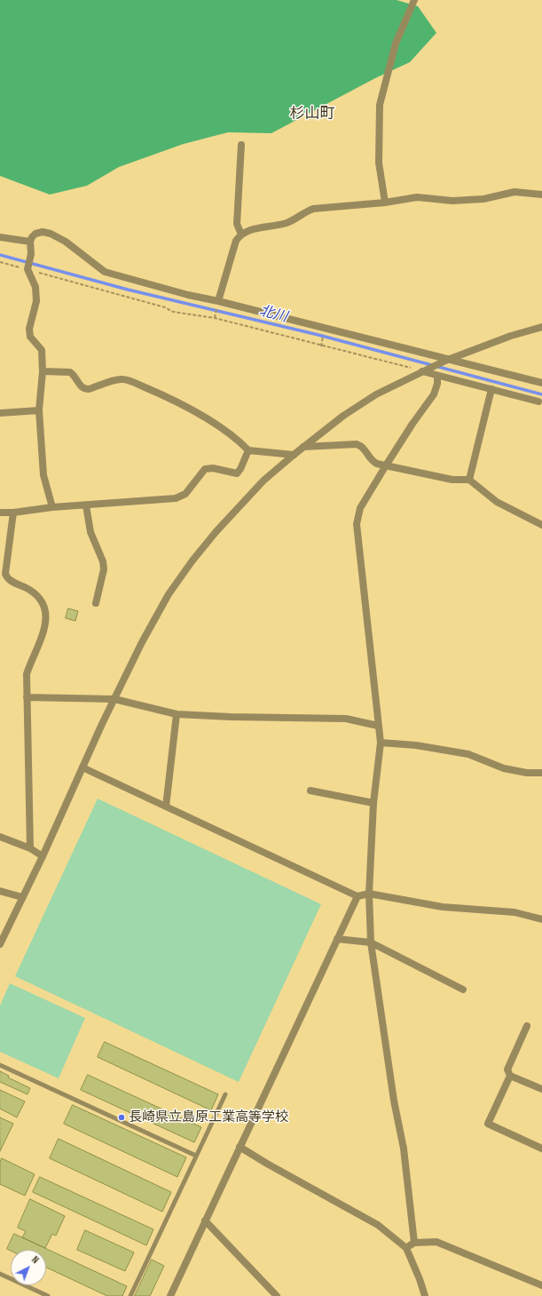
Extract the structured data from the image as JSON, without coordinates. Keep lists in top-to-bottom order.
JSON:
{
  "districts": ["杉山町"],
  "water": ["北川"],
  "places": ["長崎県立島原工業高等学校"],
  "north": "top right"
}
